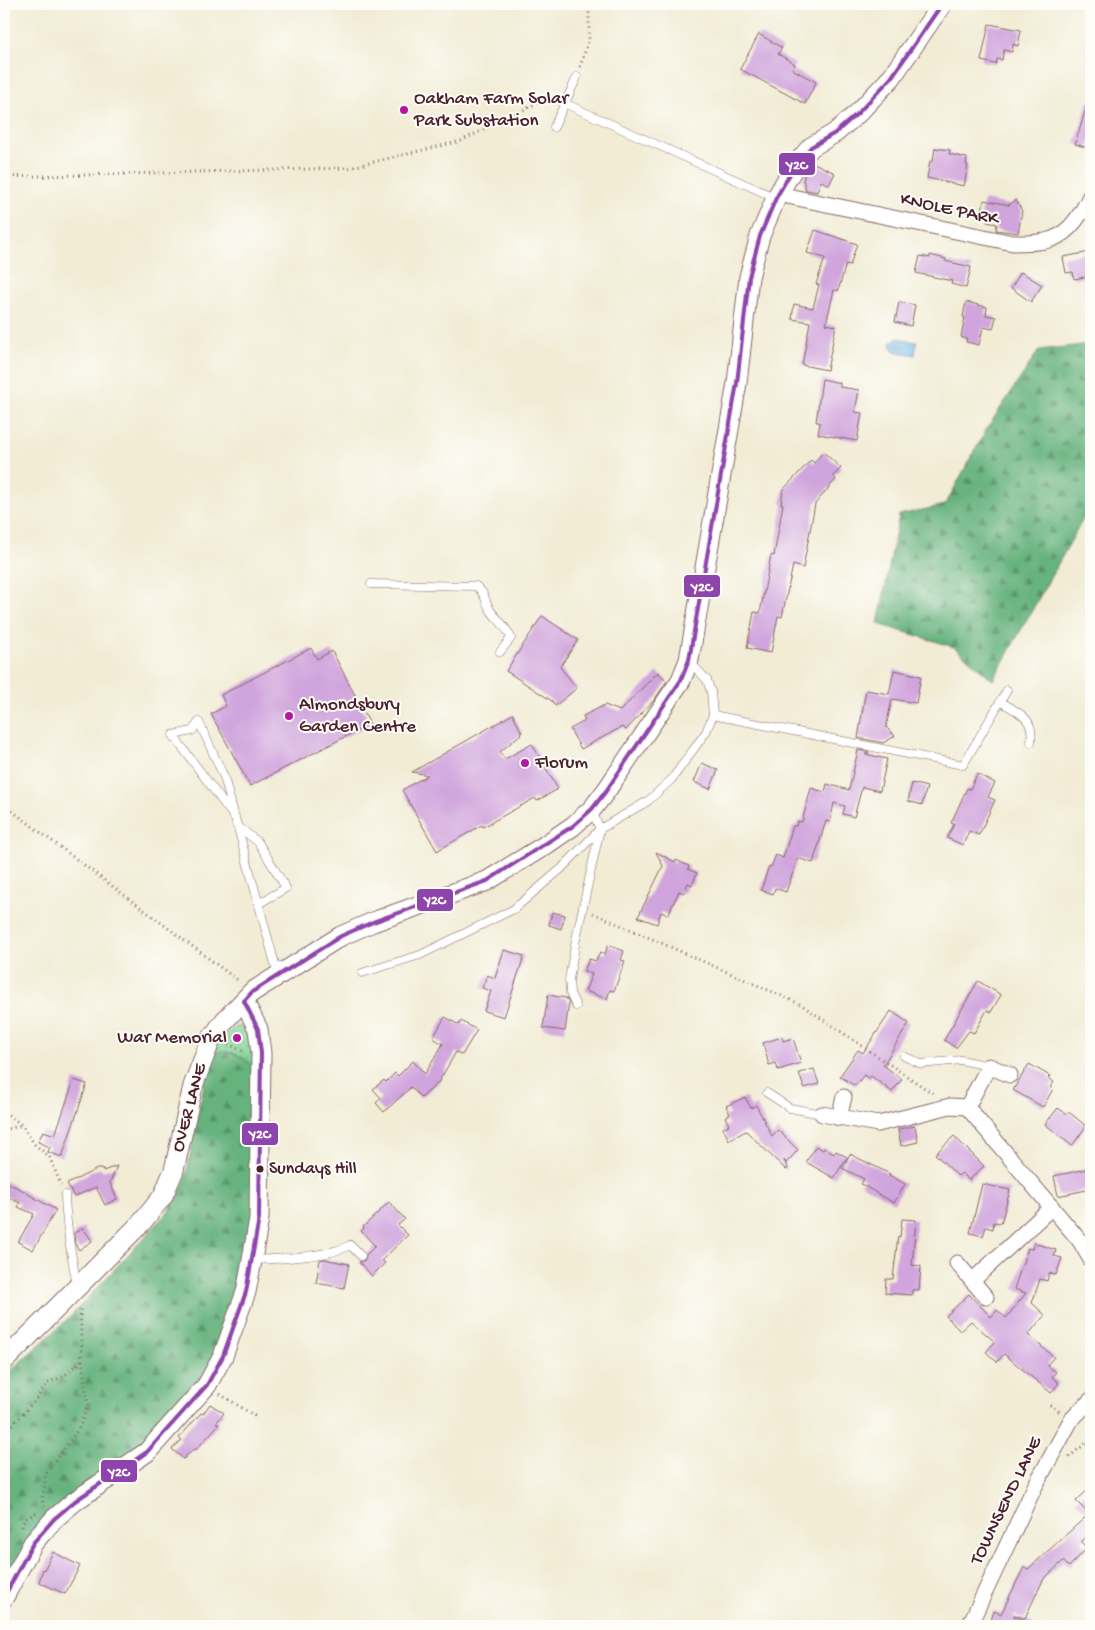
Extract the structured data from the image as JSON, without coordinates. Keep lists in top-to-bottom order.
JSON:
{
  "streets": {
    "street": ["KNOLE PARK", "OVER LANE", "TOWNSEND LANE"]
  },
  "crossings": [
    ["KNOLE PARK", "OVER LANE"]
  ],
  "places": [
    "Oakham Farm Solar Park Substation",
    "Almondsbury Garden Centre",
    "Florum",
    "War Memorial",
    "Sundays Hill"
  ],
  "lines": ["transit line Y2C"]
}
